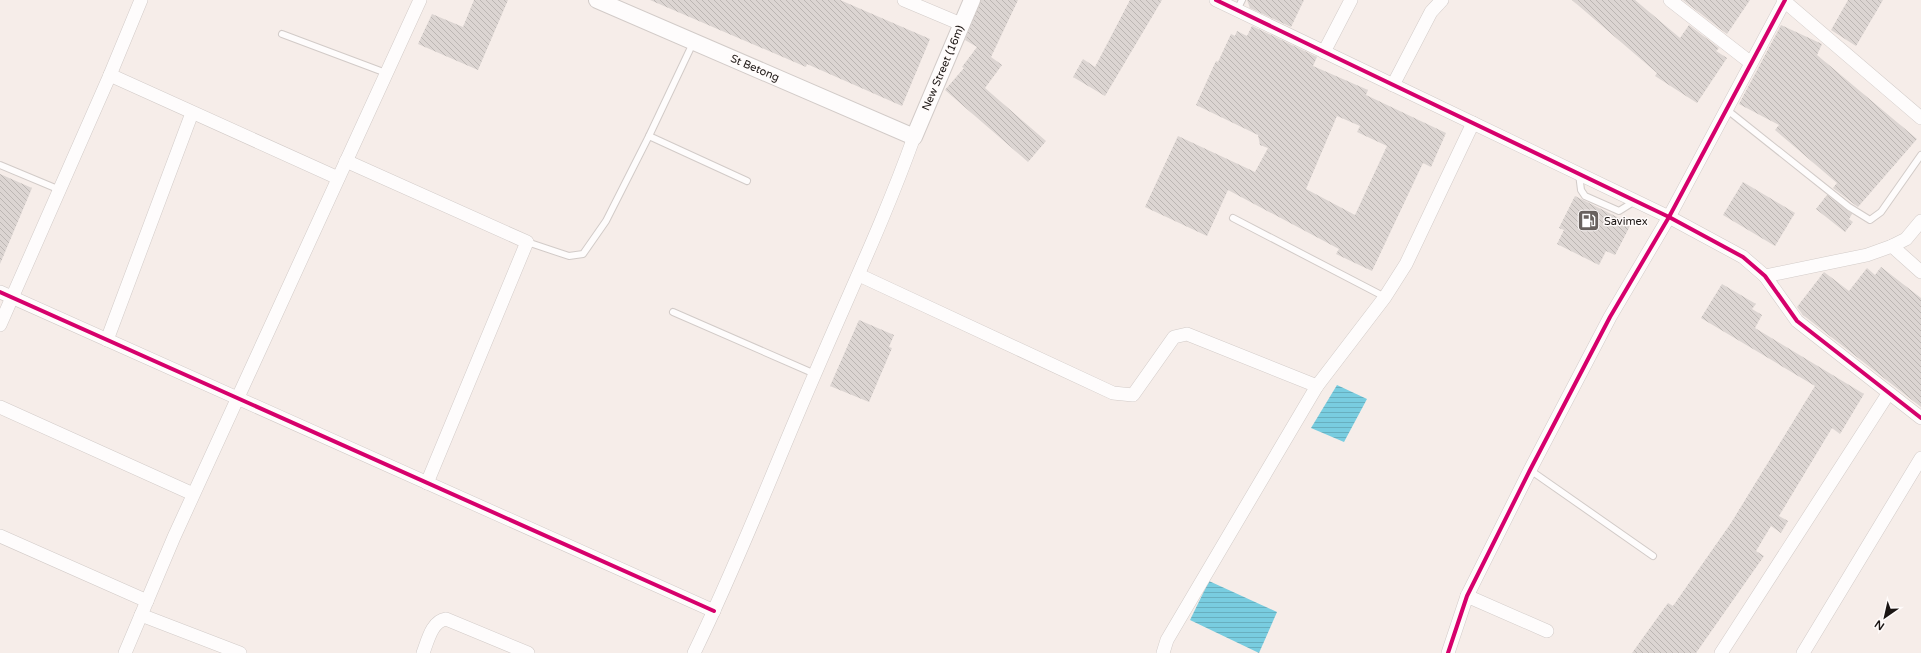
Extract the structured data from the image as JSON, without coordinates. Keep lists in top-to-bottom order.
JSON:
{
  "streets": {
    "street": ["St Betong", "New Street (16m)"]
  },
  "crossings": [
    ["St Betong", "New Street (16m)"]
  ],
  "places": {
    "fuel station": ["Savimex"]
  },
  "north": "bottom left"
}
